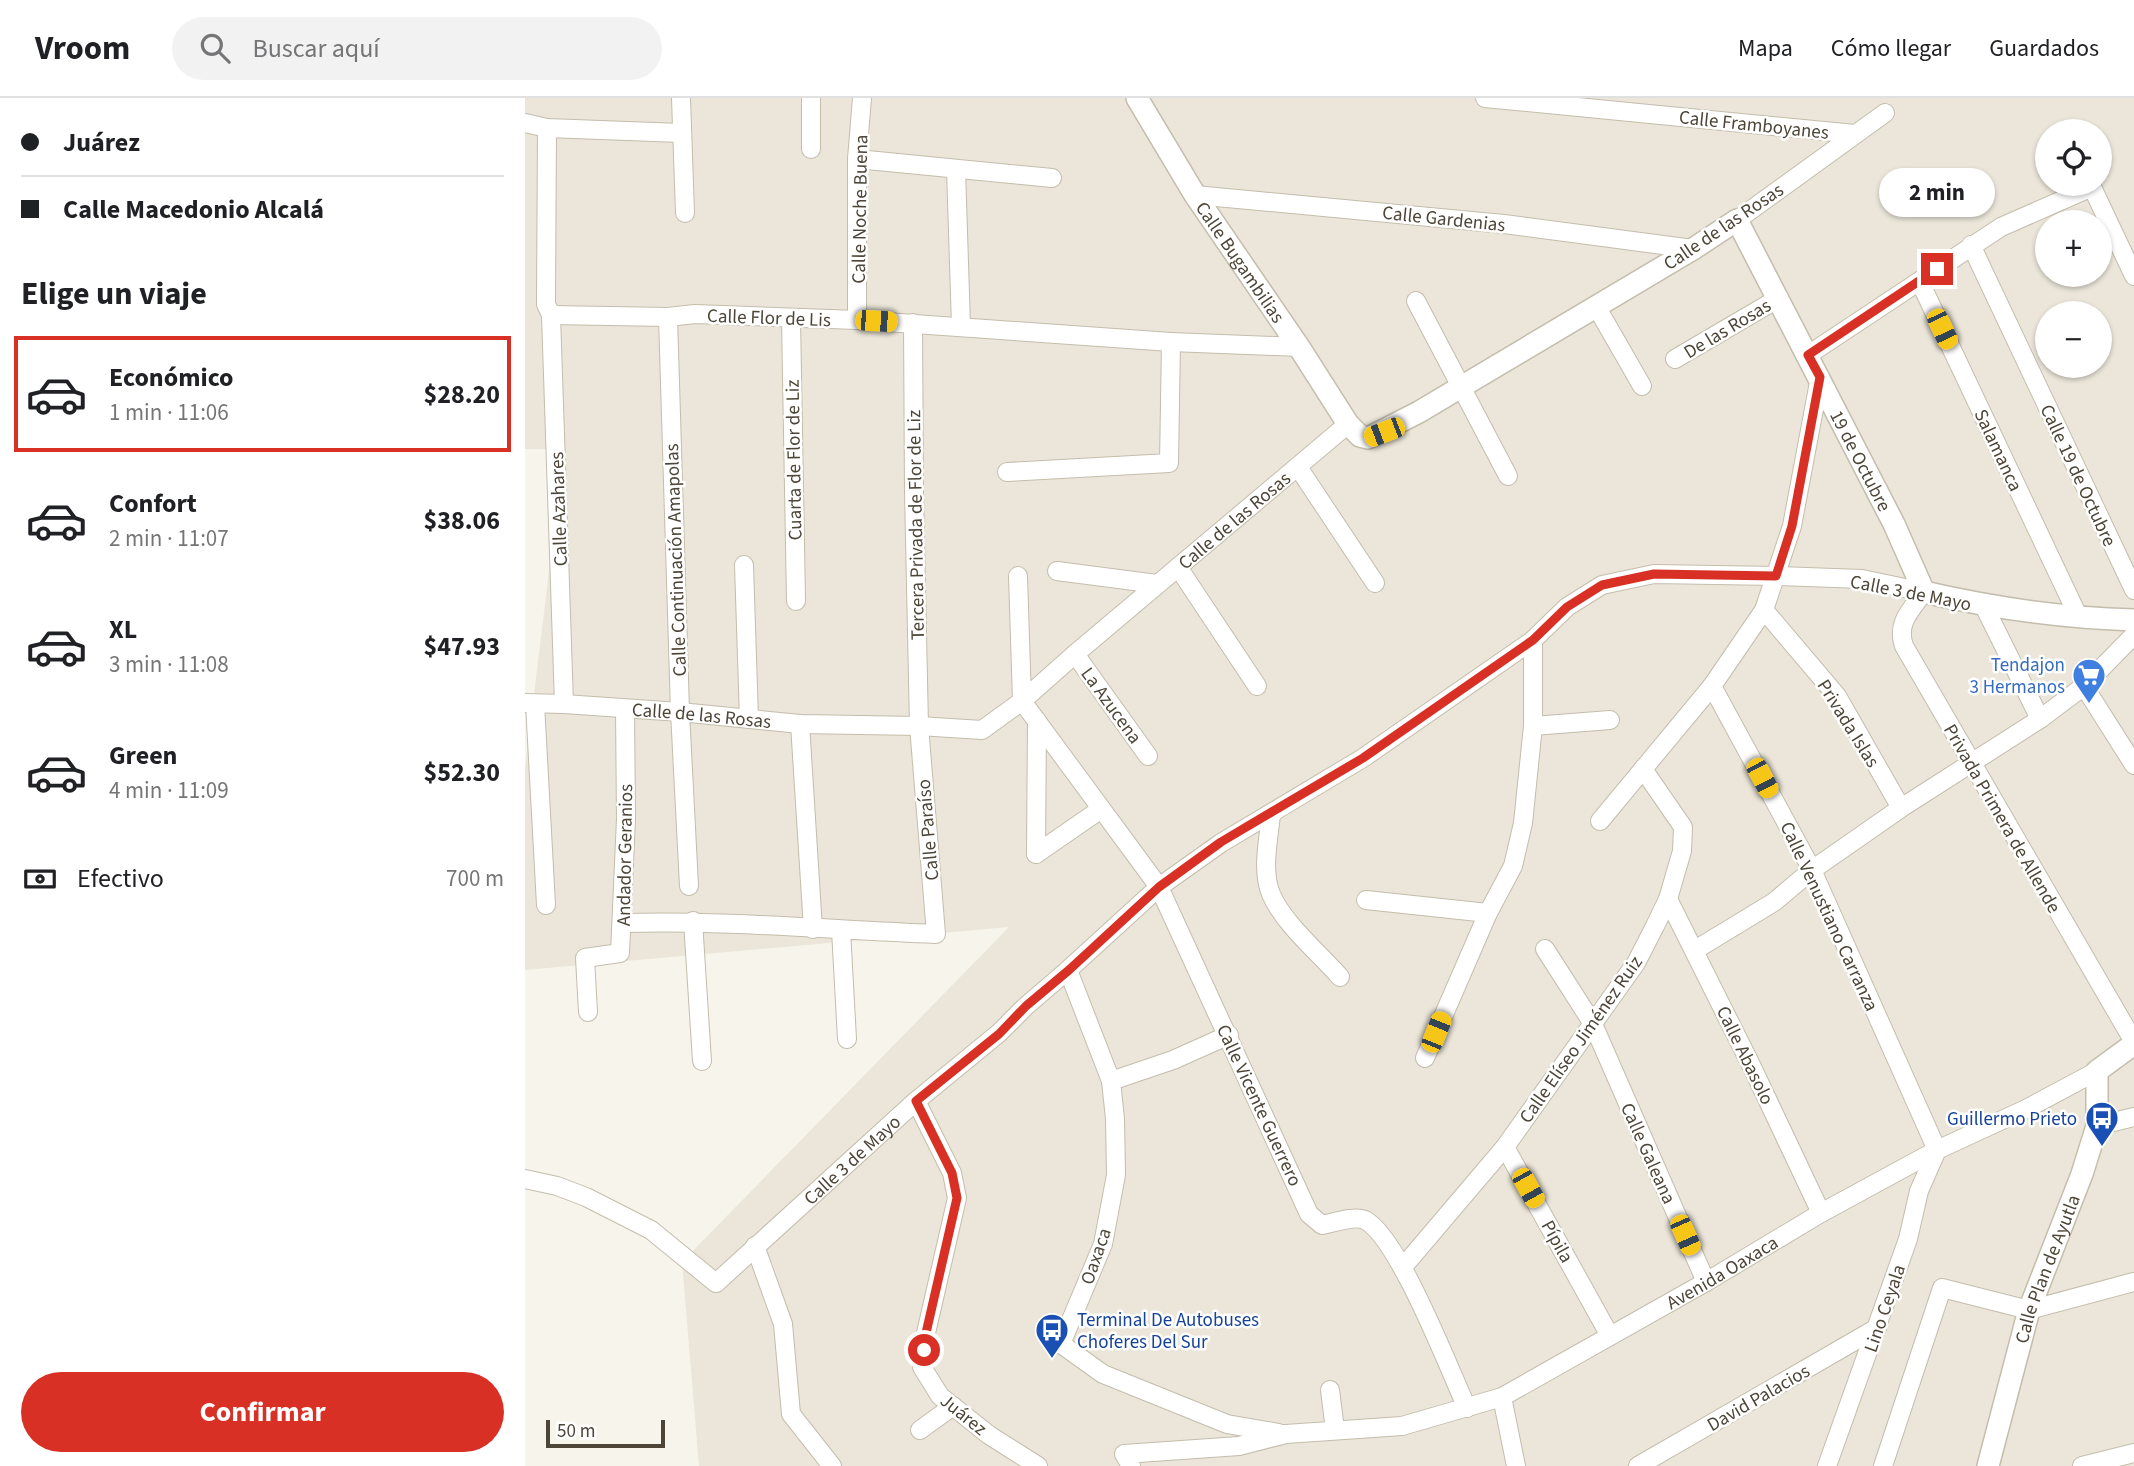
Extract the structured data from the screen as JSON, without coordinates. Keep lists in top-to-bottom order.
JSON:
{
  "streets": {
    "street": [
      "Calle Framboyanes",
      "Calle Noche Buena",
      "Calle Gardenias",
      "Calle de las Rosas",
      "Calle Bugambilias",
      "Calle Flor de Lis",
      "De las Rosas",
      "Salamanca",
      "Cuarta de Flor de Liz",
      "19 de Octubre",
      "Calle 19 de Octubre",
      "Calle Azahares",
      "Tercera Privada de Flor de Liz",
      "Calle Continuación Amapolas",
      "Calle 3 de Mayo",
      "La Azucena",
      "Privada Islas",
      "Privada Primera de Allende",
      "Calle Paraíso",
      "Andador Geranios",
      "Calle Venustiano Carranza",
      "Calle Elíseo Jiménez Ruiz",
      "Calle Abasolo",
      "Calle Vicente Guerrero",
      "Calle Galeana",
      "Pípila",
      "Oaxaca",
      "Calle Plan de Ayutla",
      "Avenida Oaxaca",
      "Lino Ceyala",
      "David Palacios",
      "Juárez"
    ]
  },
  "crossings": [
    ["Calle Framboyanes", "Calle de las Rosas"],
    ["Calle Noche Buena", "Calle Flor de Lis"],
    ["Calle Gardenias", "Calle de las Rosas"],
    ["Calle Gardenias", "Calle Bugambilias"],
    ["Calle de las Rosas", "Calle Bugambilias"],
    ["Calle de las Rosas", "19 de Octubre"],
    ["Calle de las Rosas", "Calle Azahares"],
    ["Calle de las Rosas", "Tercera Privada de Flor de Liz"],
    ["Calle de las Rosas", "Calle Continuación Amapolas"],
    ["Calle de las Rosas", "La Azucena"],
    ["Calle de las Rosas", "Calle Paraíso"],
    ["Calle de las Rosas", "Andador Geranios"],
    ["Calle de las Rosas", "Calle Vicente Guerrero"],
    ["Calle Bugambilias", "Calle Flor de Lis"],
    ["Calle Flor de Lis", "Cuarta de Flor de Liz"],
    ["Calle Flor de Lis", "Calle Azahares"],
    ["Calle Flor de Lis", "Tercera Privada de Flor de Liz"],
    ["Calle Flor de Lis", "Calle Continuación Amapolas"],
    ["De las Rosas", "19 de Octubre"],
    ["Salamanca", "Calle 3 de Mayo"],
    ["19 de Octubre", "Calle 3 de Mayo"],
    ["19 de Octubre", "Privada Primera de Allende"],
    ["Tercera Privada de Flor de Liz", "Calle Paraíso"],
    ["Calle 3 de Mayo", "Privada Primera de Allende"],
    ["Calle 3 de Mayo", "Calle Vicente Guerrero"],
    ["Calle 3 de Mayo", "Oaxaca"],
    ["Calle 3 de Mayo", "Juárez"],
    ["Privada Primera de Allende", "Avenida Oaxaca"],
    ["Calle Venustiano Carranza", "Avenida Oaxaca"],
    ["Calle Venustiano Carranza", "Lino Ceyala"],
    ["Calle Elíseo Jiménez Ruiz", "Calle Abasolo"],
    ["Calle Elíseo Jiménez Ruiz", "Calle Vicente Guerrero"],
    ["Calle Elíseo Jiménez Ruiz", "Calle Galeana"],
    ["Calle Elíseo Jiménez Ruiz", "Pípila"],
    ["Calle Abasolo", "Avenida Oaxaca"],
    ["Calle Galeana", "Avenida Oaxaca"],
    ["Pípila", "Avenida Oaxaca"],
    ["Oaxaca", "Avenida Oaxaca"],
    ["Calle Plan de Ayutla", "Avenida Oaxaca"],
    ["Avenida Oaxaca", "Lino Ceyala"],
    ["Lino Ceyala", "David Palacios"]
  ],
  "places": {
    "supermarket": ["Tendajon 3 Hermanos"],
    "bus stop": ["Guillermo Prieto", "Terminal De Autobuses Choferes Del Sur"]
  },
  "scale_bar": "50 m",
  "page": {
    "header": "Vroom",
    "search": "Buscar aquí",
    "nav": ["Mapa", "Cómo llegar", "Guardados"],
    "banner": ["Juárez", "Calle Macedonio Alcalá"],
    "map_buttons": ["+", "−"],
    "bubble": "2 min",
    "heading": "Elige un viaje",
    "list": [
      {
        "name": "Económico",
        "note": "1 min · 11:06",
        "value": "$28.20"
      },
      {
        "name": "Confort",
        "note": "2 min · 11:07",
        "value": "$38.06"
      },
      {
        "name": "XL",
        "note": "3 min · 11:08",
        "value": "$47.93"
      },
      {
        "name": "Green",
        "note": "4 min · 11:09",
        "value": "$52.30"
      }
    ],
    "pay": ["Efectivo", "700 m"],
    "buttons": "Confirmar",
    "scale": "50 m"
  }
}
